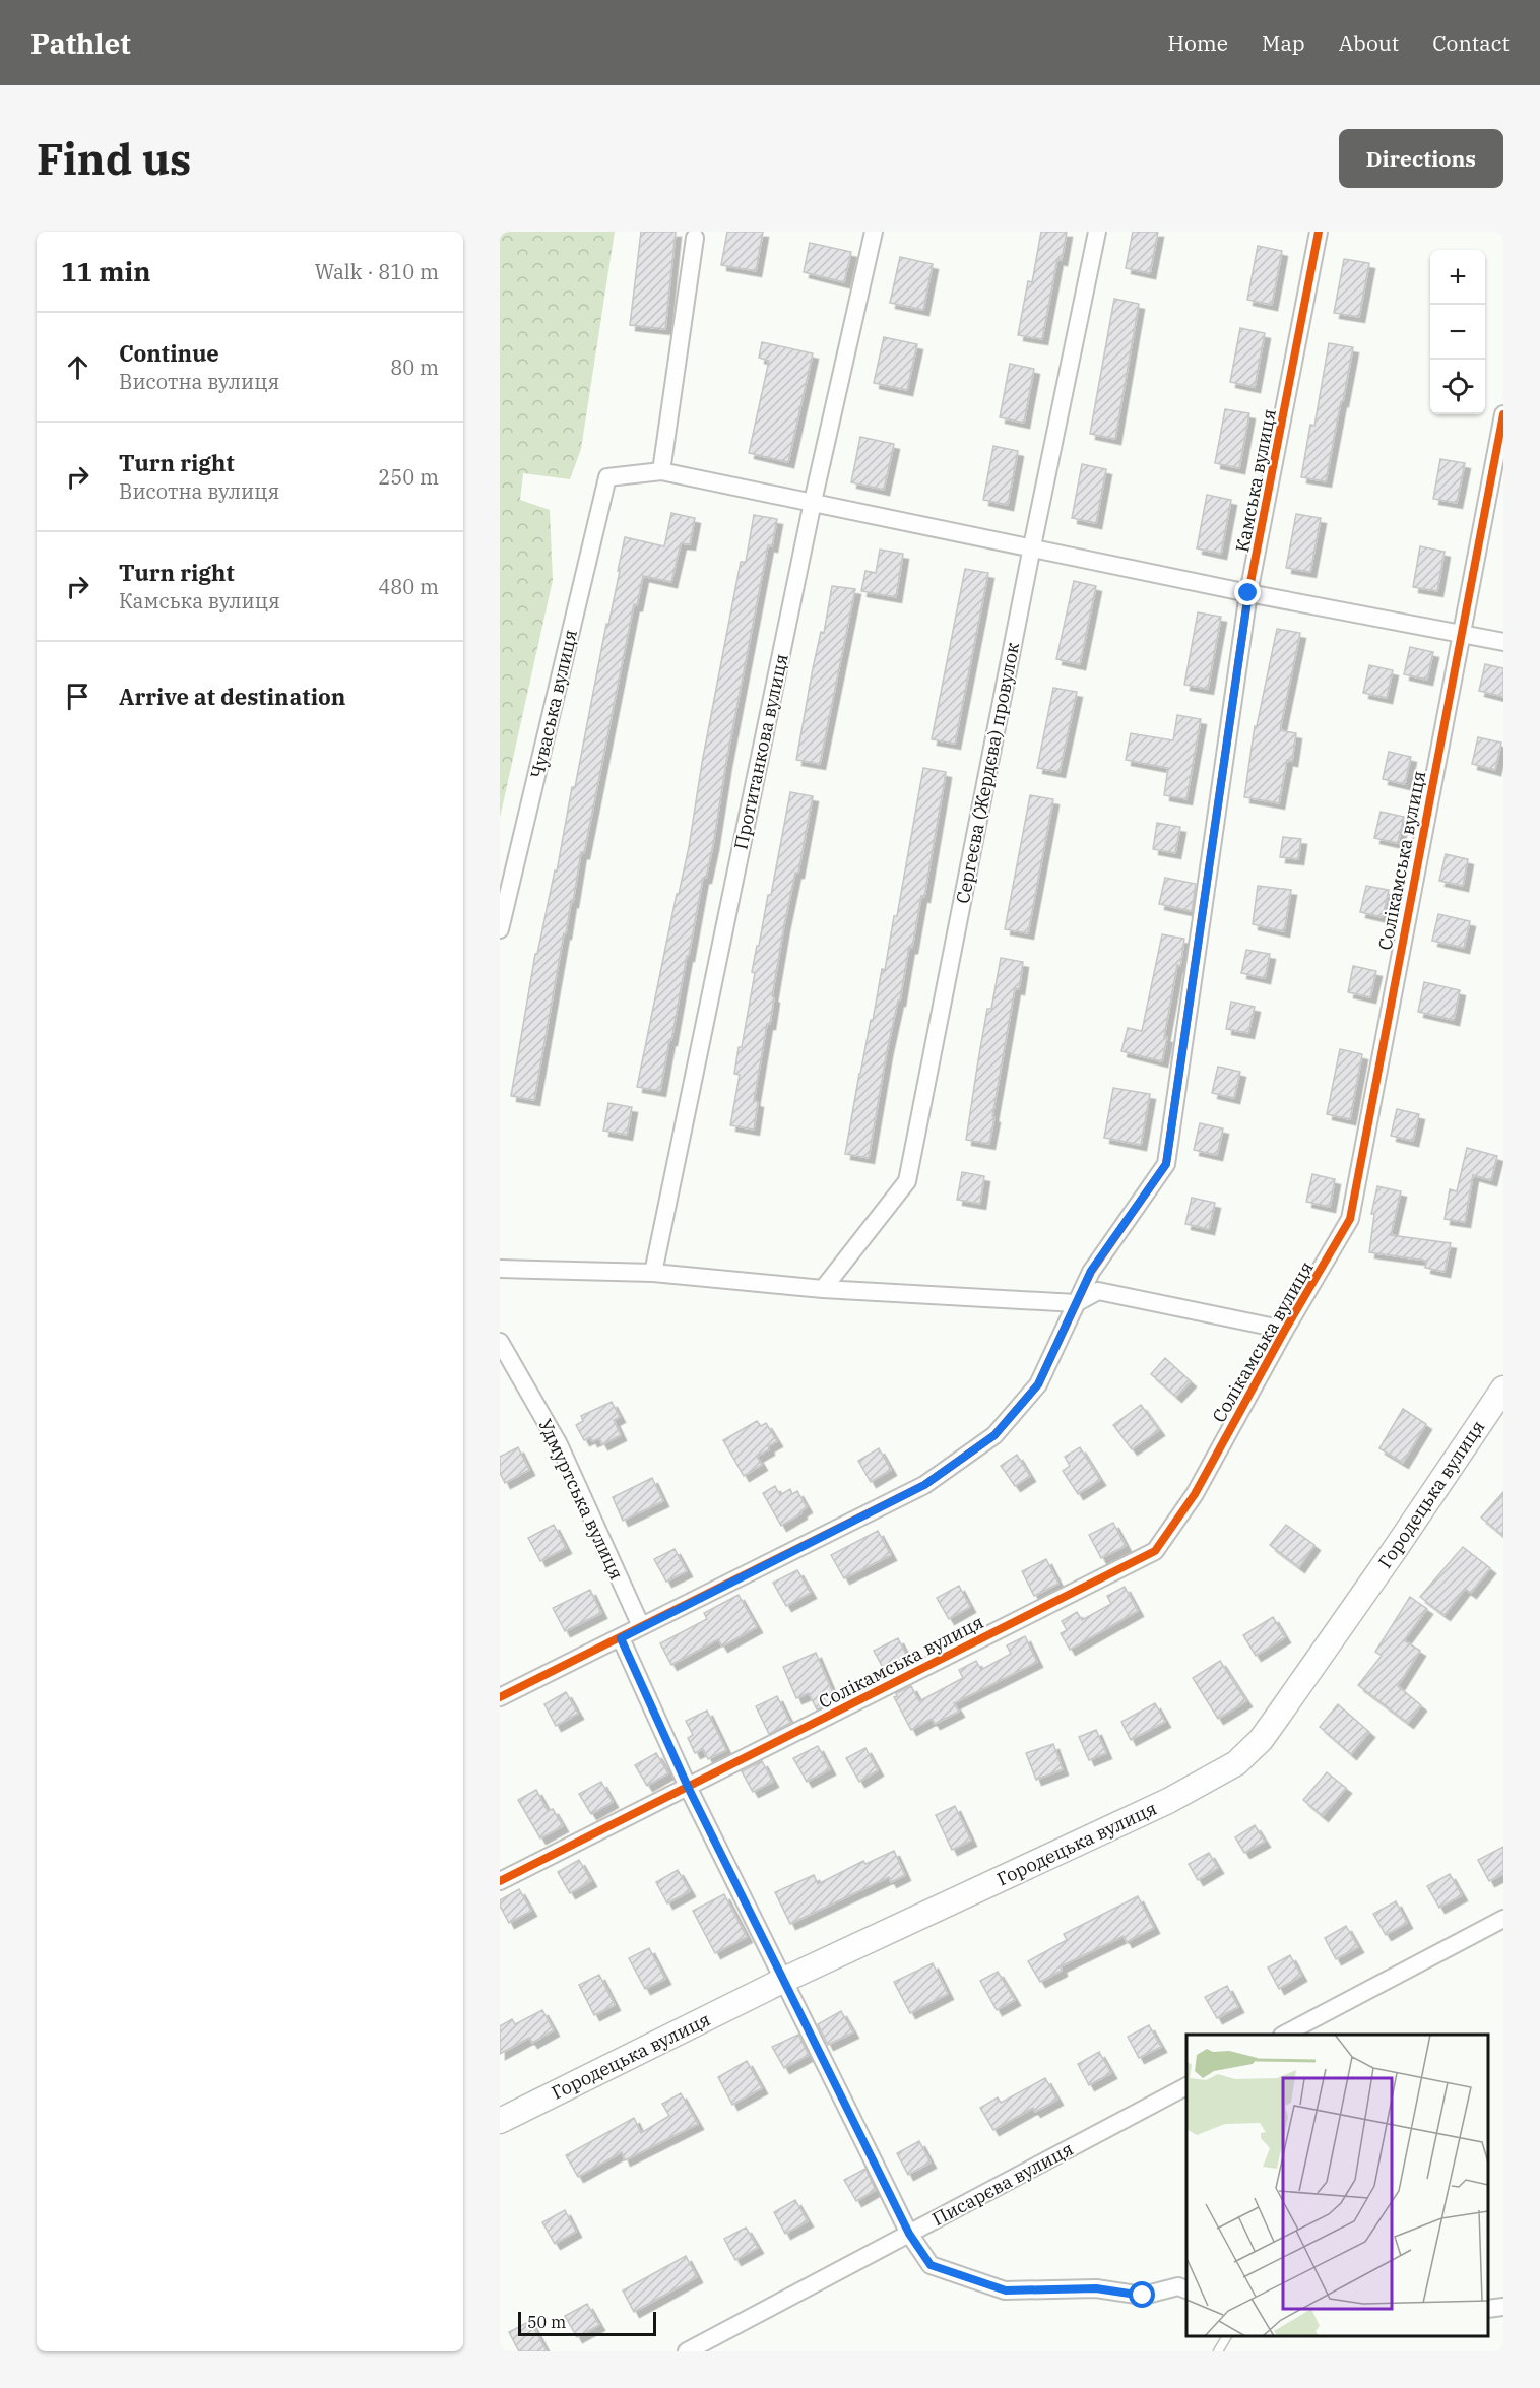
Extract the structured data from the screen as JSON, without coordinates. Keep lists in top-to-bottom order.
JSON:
{
  "streets": {
    "main road": ["Городецька вулиця"],
    "street": [
      "Камська вулиця",
      "Чуваська вулиця",
      "Протитанкова вулиця",
      "Сергеєва (Жердєва) провулок",
      "Солікамська вулиця",
      "Удмуртська вулиця",
      "Писарєва вулиця"
    ]
  },
  "crossings": [
    ["Камська вулиця", "Удмуртська вулиця"]
  ],
  "scale_bar": "50 m",
  "page": {
    "header": "Pathlet",
    "nav": [
      "Home",
      "Map",
      "About",
      "Contact"
    ],
    "buttons": "Directions",
    "title": "Find us",
    "heading": ["11 min", "Walk · 810 m"],
    "map_buttons": ["+", "−"],
    "list": [
      ["Continue", "Висотна вулиця", "80 m"],
      ["Turn right", "Висотна вулиця", "250 m"],
      ["Turn right", "Камська вулиця", "480 m"],
      "Arrive at destination"
    ],
    "scale": "50 m"
  }
}
